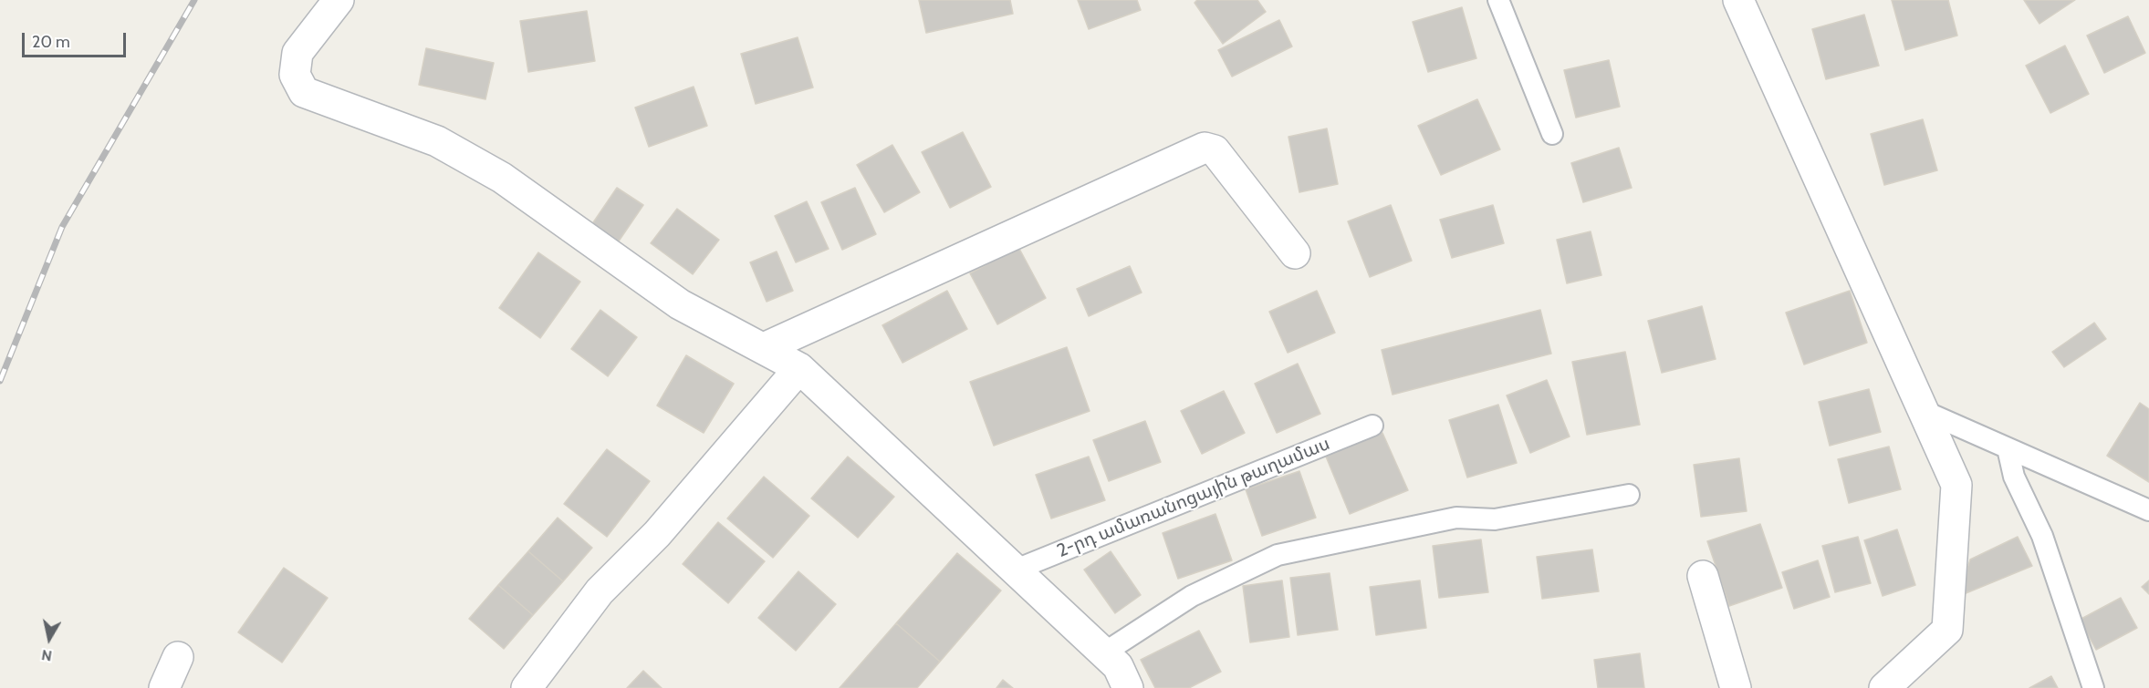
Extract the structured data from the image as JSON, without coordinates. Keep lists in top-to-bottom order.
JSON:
{
  "streets": {
    "lane": ["2-րդ ամառանոցային թաղամաս"]
  },
  "scale_bar": "20 m",
  "north": "bottom"
}
